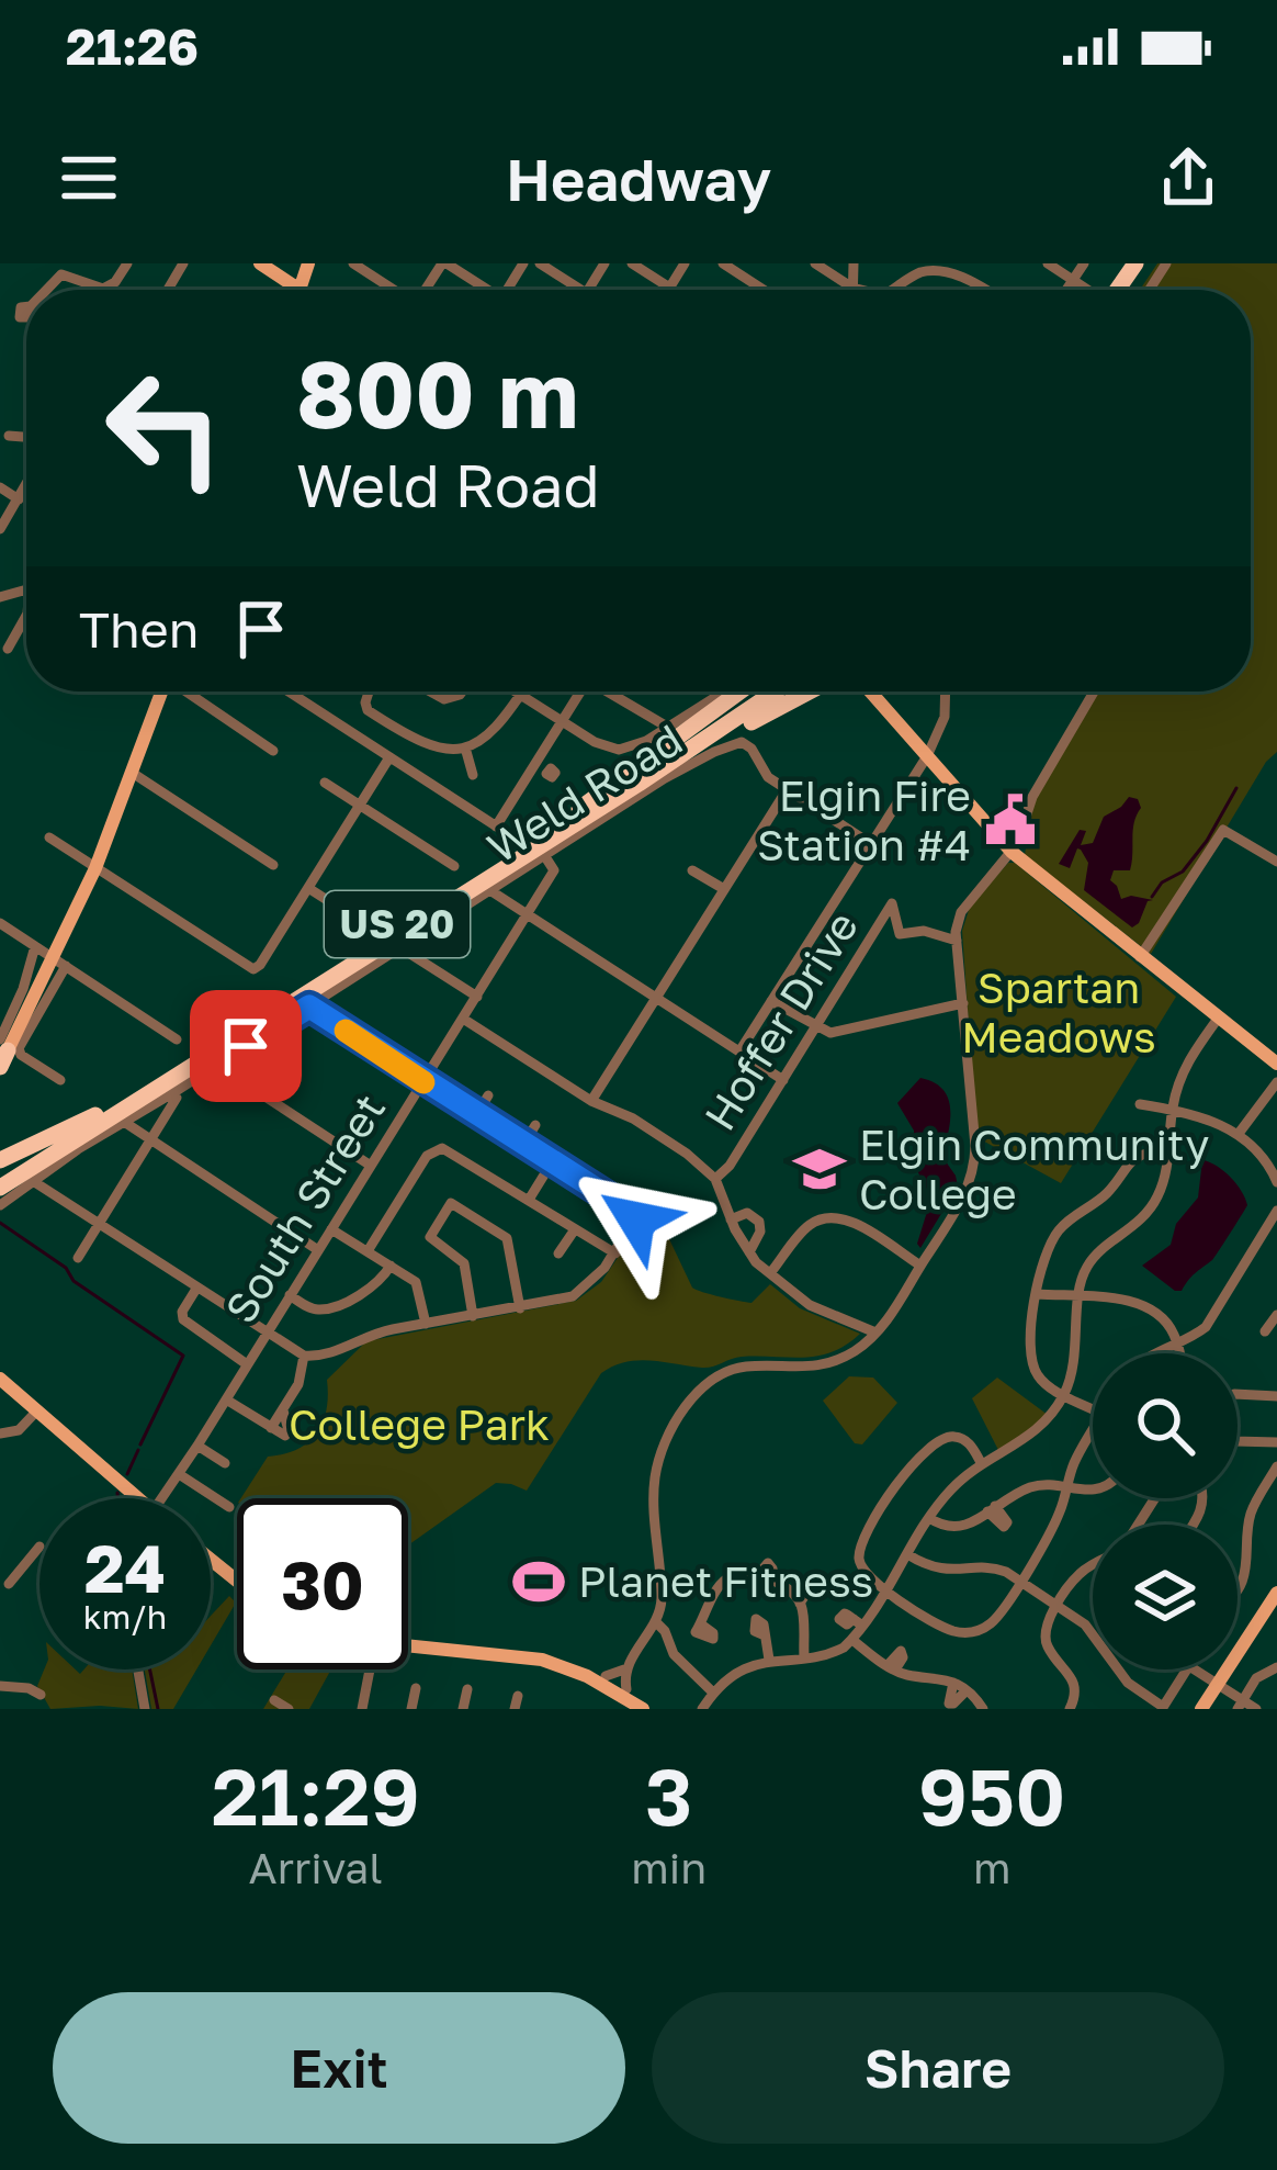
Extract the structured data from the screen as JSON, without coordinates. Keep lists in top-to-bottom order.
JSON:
{
  "streets": {
    "highway": ["US 20"],
    "street": ["Weld Road", "Hoffer Drive", "South Street"]
  },
  "crossings": [
    ["Weld Road", "South Street"]
  ],
  "parks": ["Spartan Meadows", "College Park"],
  "places": {
    "public building": ["Elgin Fire Station #4"],
    "school or university": ["Elgin Community College"],
    "sports": ["Planet Fitness"]
  },
  "page": {
    "status": "21:26",
    "header": "Headway",
    "turn": ["800 m", "Weld Road"],
    "then": "Then",
    "speed": "24 km/h",
    "limit": "30",
    "eta": [
      "21:29",
      "Arrival",
      "3",
      "min",
      "950",
      "m"
    ],
    "buttons": ["Exit", "Share"]
  }
}
